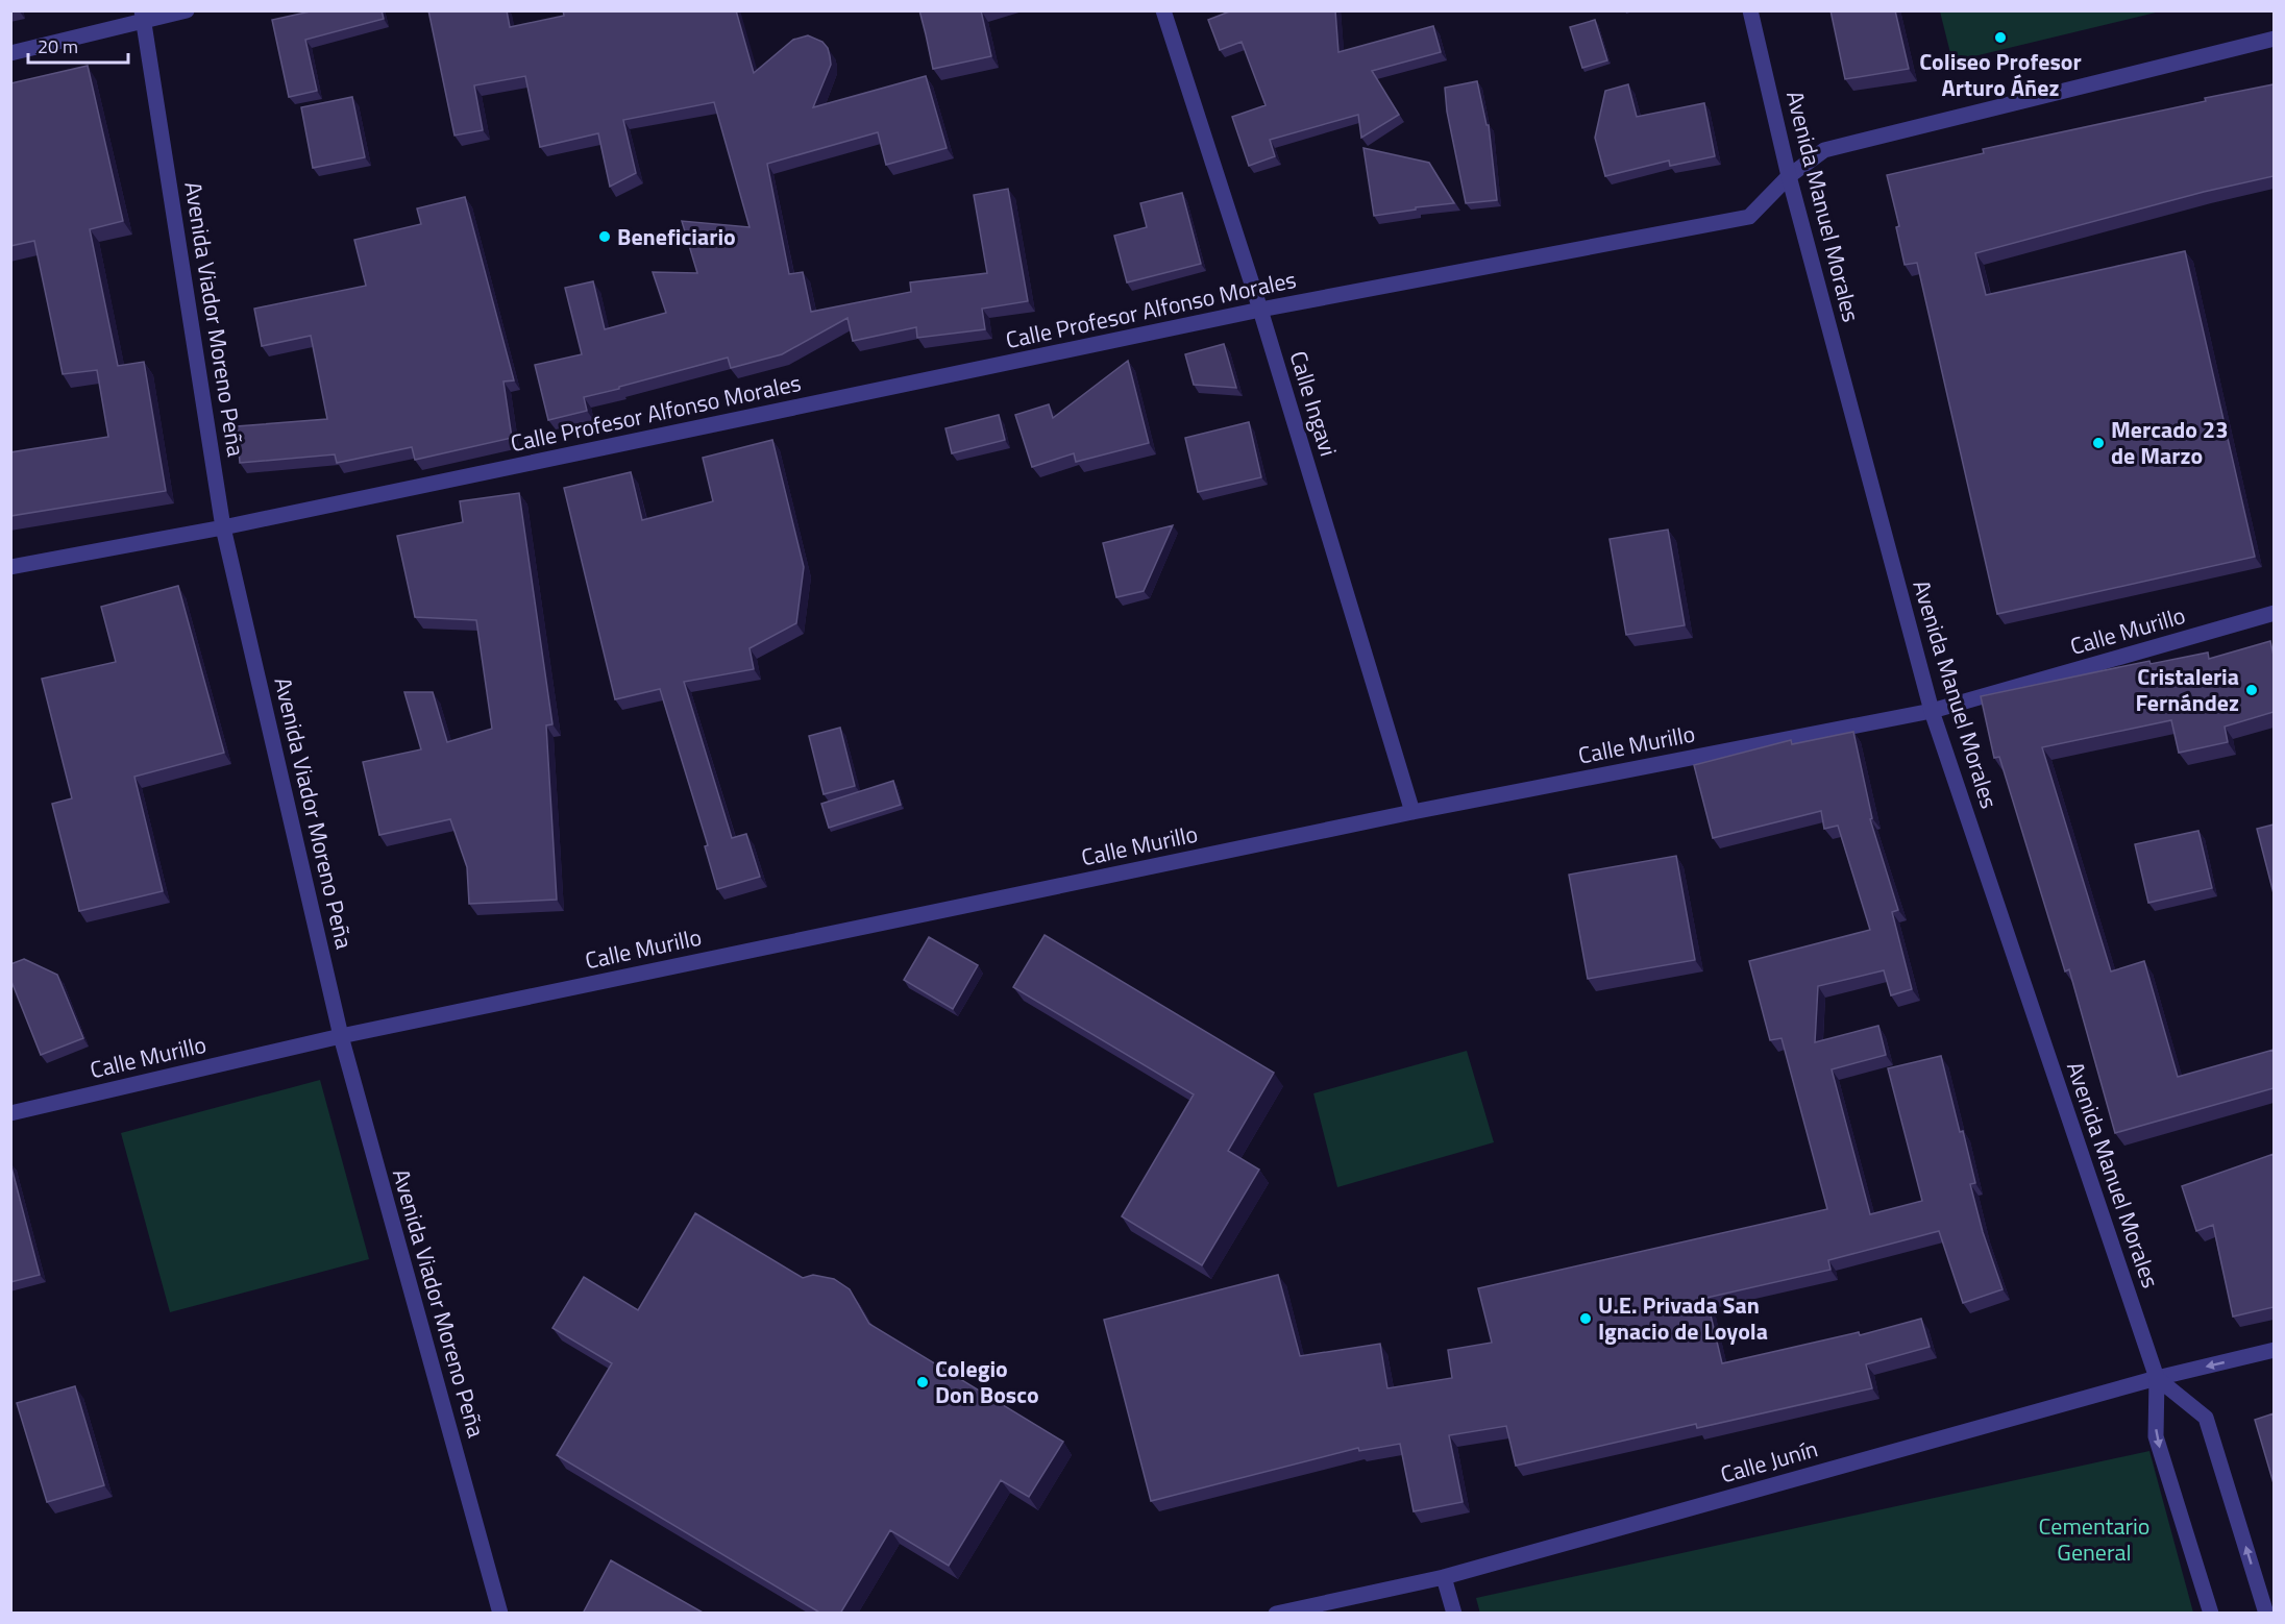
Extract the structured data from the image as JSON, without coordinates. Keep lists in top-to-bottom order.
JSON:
{
  "streets": {
    "street": [
      "Avenida Manuel Morales",
      "Calle Profesor Alfonso Morales",
      "Avenida Viador Moreno Peña",
      "Calle Ingavi",
      "Calle Murillo",
      "Calle Junín"
    ]
  },
  "crossings": [
    ["Avenida Manuel Morales", "Calle Profesor Alfonso Morales"],
    ["Avenida Manuel Morales", "Calle Murillo"],
    ["Avenida Manuel Morales", "Calle Junín"],
    ["Calle Profesor Alfonso Morales", "Avenida Viador Moreno Peña"],
    ["Calle Profesor Alfonso Morales", "Calle Ingavi"],
    ["Avenida Viador Moreno Peña", "Calle Murillo"],
    ["Calle Ingavi", "Calle Murillo"]
  ],
  "parks": ["Cementario General"],
  "places": [
    "Coliseo Profesor Arturo Áñez",
    "Beneficiario",
    "Mercado 23 de Marzo",
    "Cristaleria Fernández",
    "U.E. Privada San Ignacio de Loyola",
    "Colegio Don Bosco"
  ],
  "scale_bar": "20 m"
}
